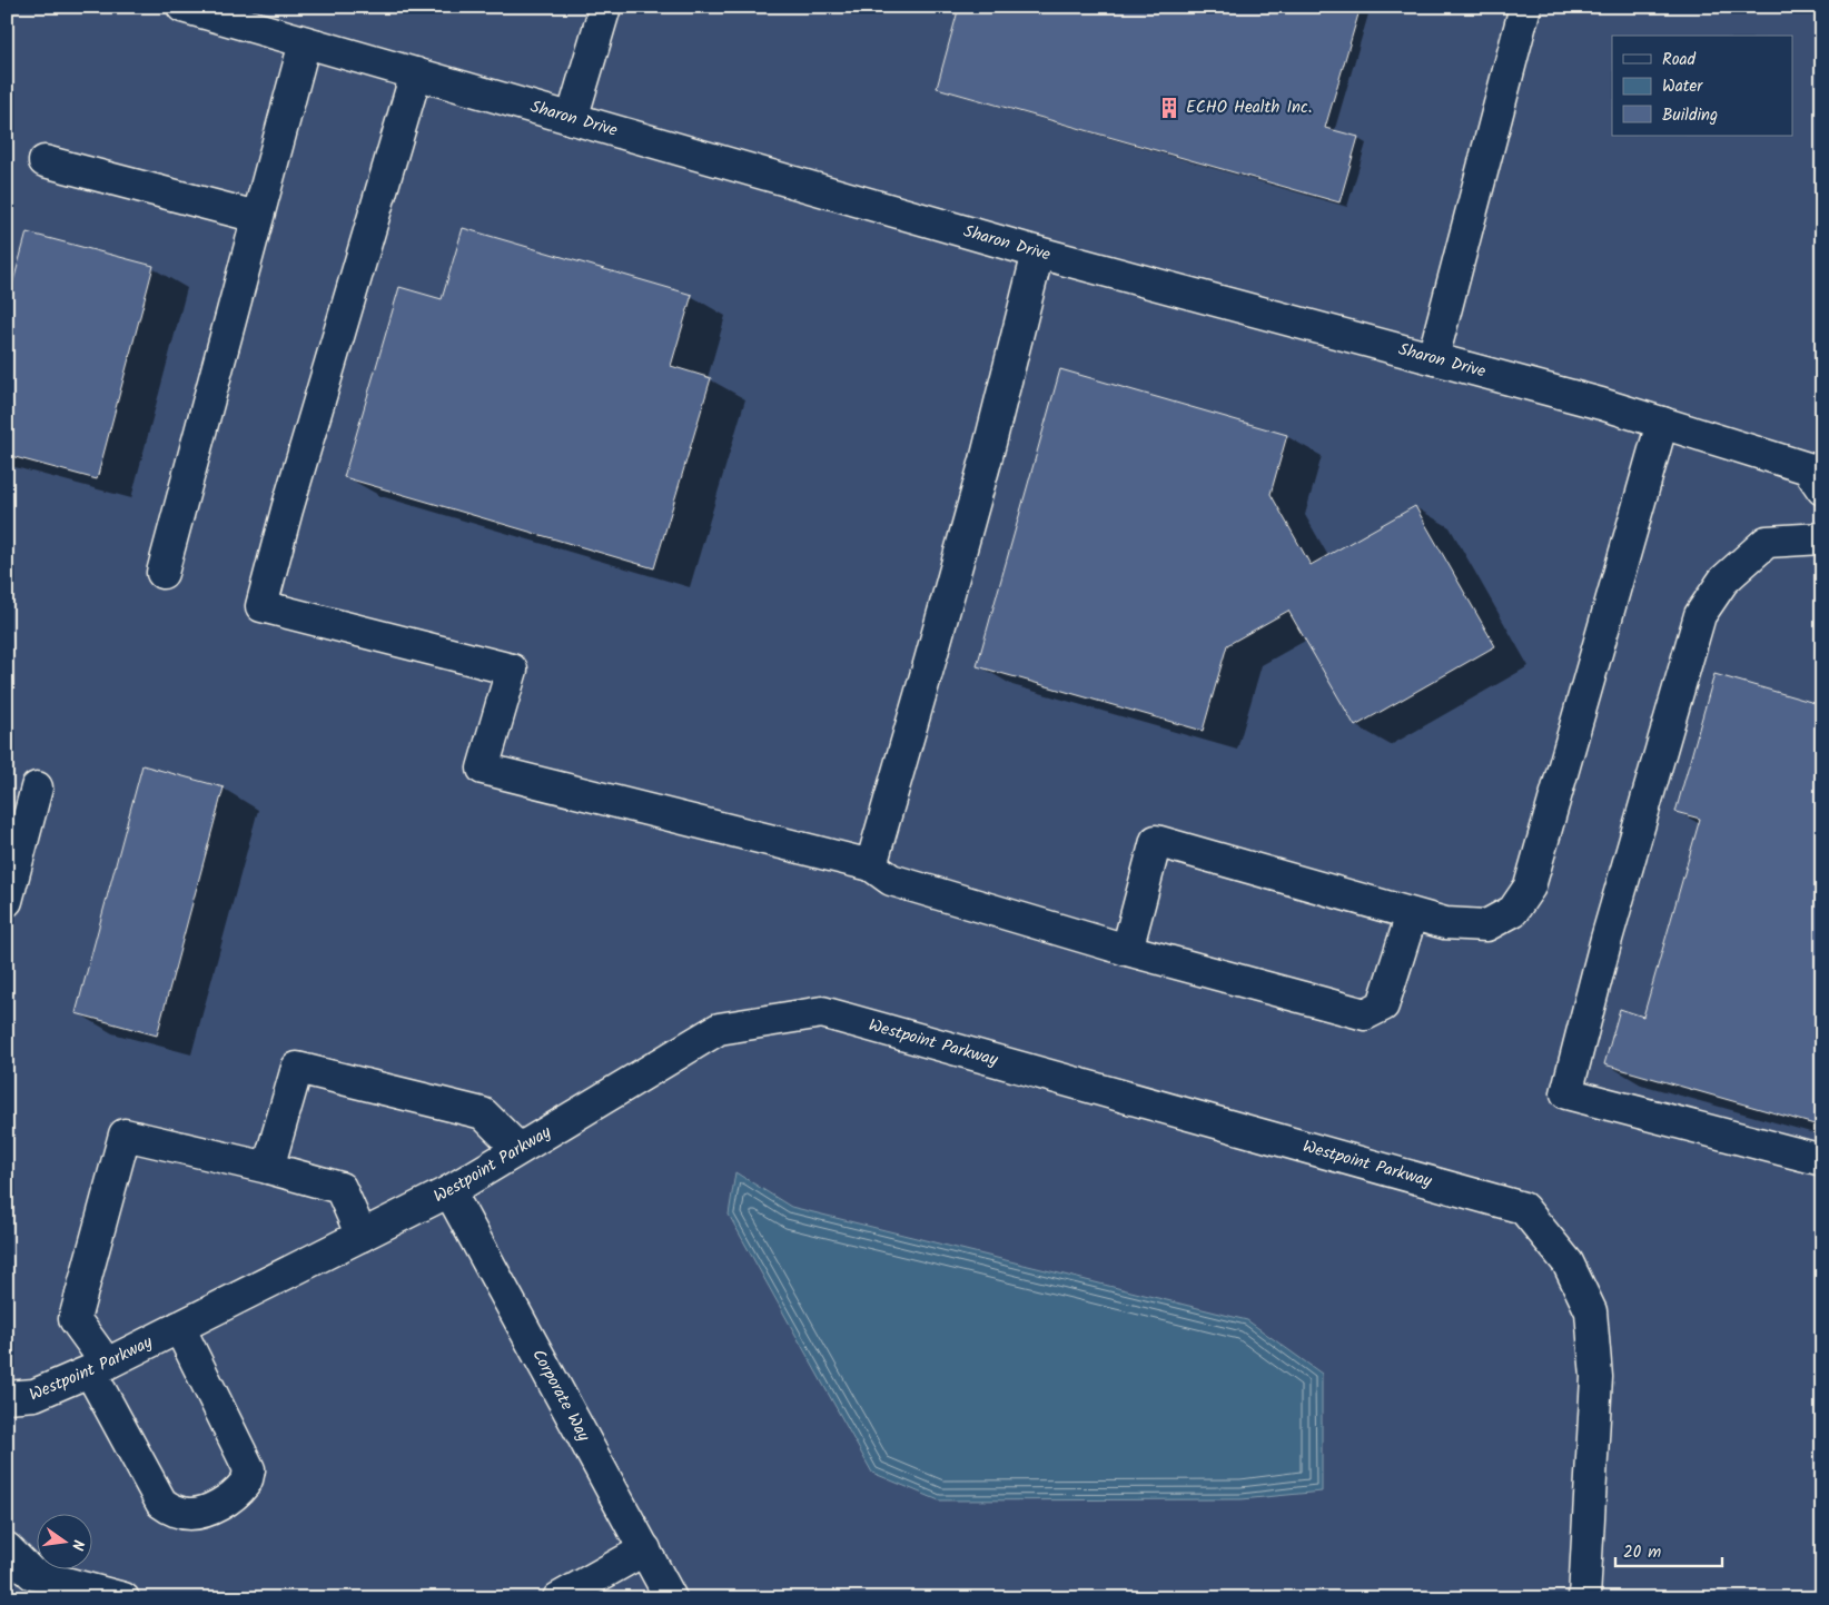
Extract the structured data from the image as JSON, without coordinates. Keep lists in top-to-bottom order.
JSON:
{
  "streets": {
    "street": ["Sharon Drive", "Westpoint Parkway", "Corporate Way"]
  },
  "crossings": [
    ["Westpoint Parkway", "Corporate Way"]
  ],
  "places": {
    "building": ["ECHO Health Inc."]
  },
  "legend": ["Road", "Water", "Building"],
  "scale_bar": "20 m",
  "north": "right"
}
